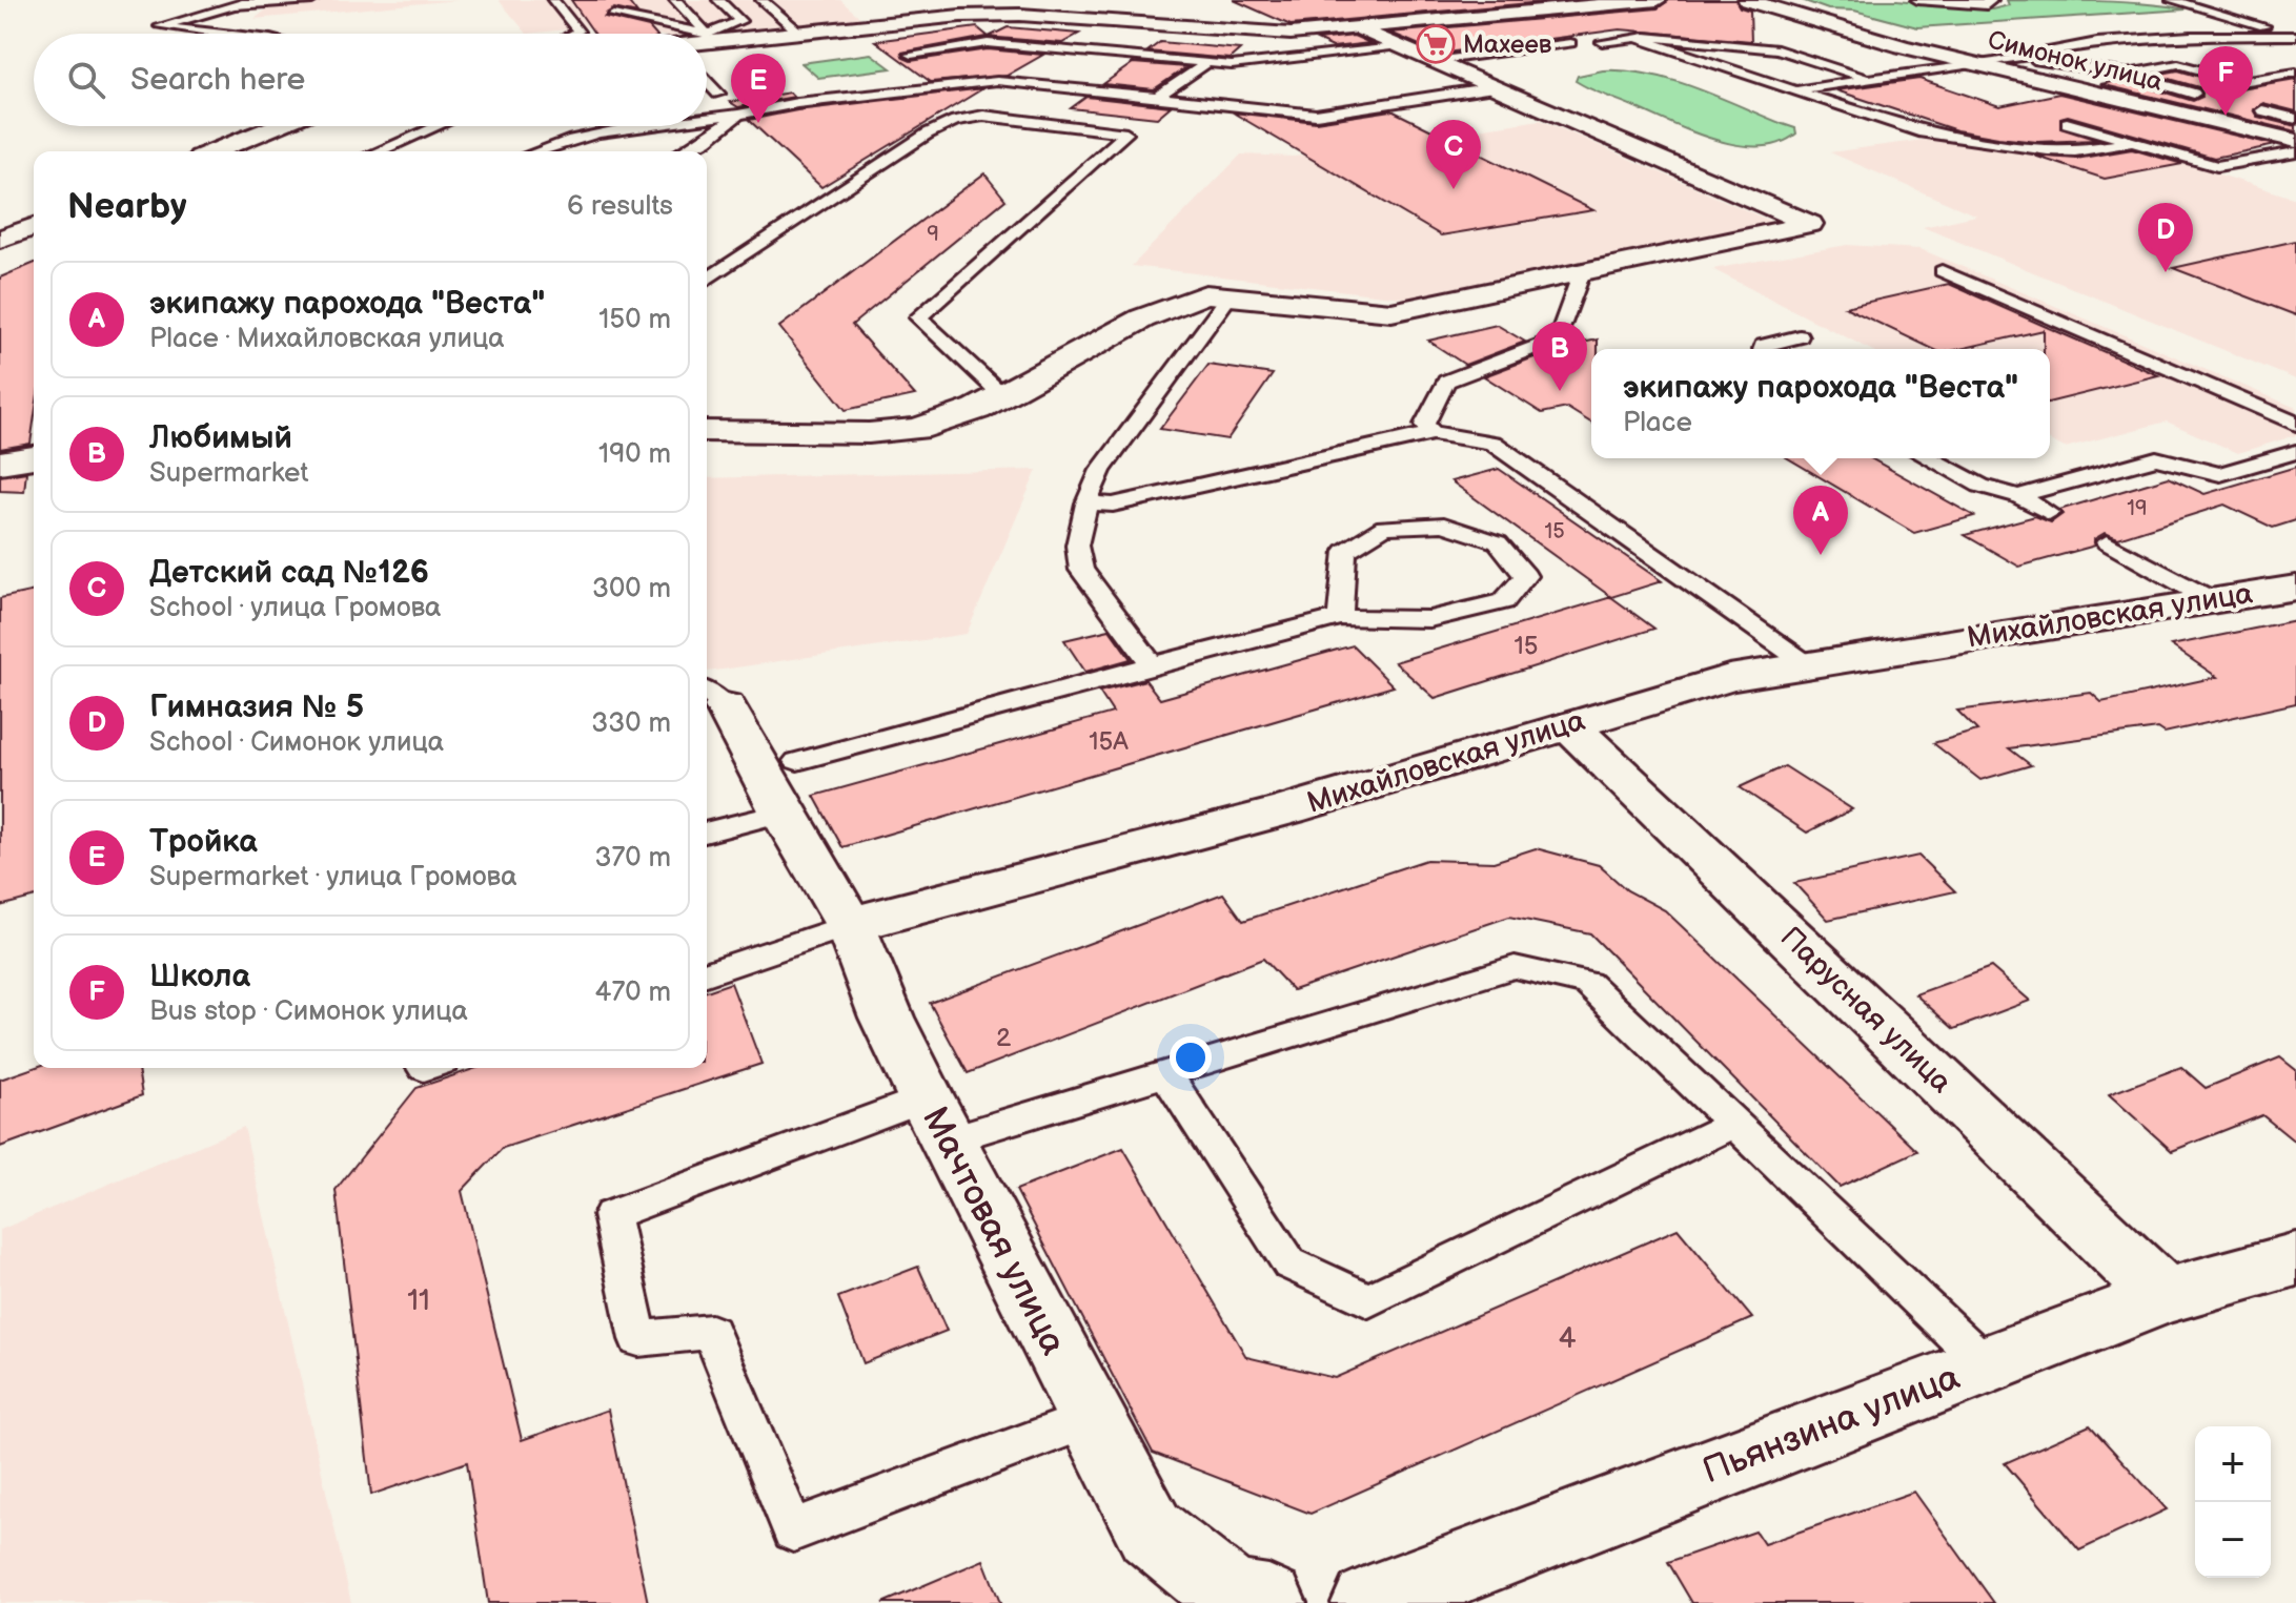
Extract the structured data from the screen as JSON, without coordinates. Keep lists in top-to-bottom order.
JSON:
{
  "streets": {
    "street": [
      "Симонок улица",
      "Михайловская улица",
      "Парусная улица",
      "Мачтовая улица",
      "Пьянзина улица"
    ]
  },
  "crossings": [
    ["Михайловская улица", "Парусная улица"],
    ["Михайловская улица", "Мачтовая улица"],
    ["Парусная улица", "Пьянзина улица"]
  ],
  "places": {
    "supermarket": ["Махеев"]
  },
  "house_numbers": [
    "9",
    "19",
    "15",
    "15",
    "15А",
    "2",
    "11",
    "4"
  ],
  "page": {
    "search": "Search here",
    "pins": [
      "F",
      "E",
      "C",
      "D",
      "B",
      "A"
    ],
    "heading": ["Nearby", "6 results"],
    "list": [
      {
        "mark": "A",
        "name": "экипажу парохода \"Веста\"",
        "note": "Place · Михайловская улица",
        "value": "150 m"
      },
      {
        "mark": "B",
        "name": "Любимый",
        "note": "Supermarket",
        "value": "190 m"
      },
      {
        "mark": "C",
        "name": "Детский сад №126",
        "note": "School · улица Громова",
        "value": "300 m"
      },
      {
        "mark": "D",
        "name": "Гимназия № 5",
        "note": "School · Симонок улица",
        "value": "330 m"
      },
      {
        "mark": "E",
        "name": "Тройка",
        "note": "Supermarket · улица Громова",
        "value": "370 m"
      },
      {
        "mark": "F",
        "name": "Школа",
        "note": "Bus stop · Симонок улица",
        "value": "470 m"
      }
    ],
    "popup": ["экипажу парохода \"Веста\"", "Place"],
    "map_buttons": ["+", "−"]
  }
}
